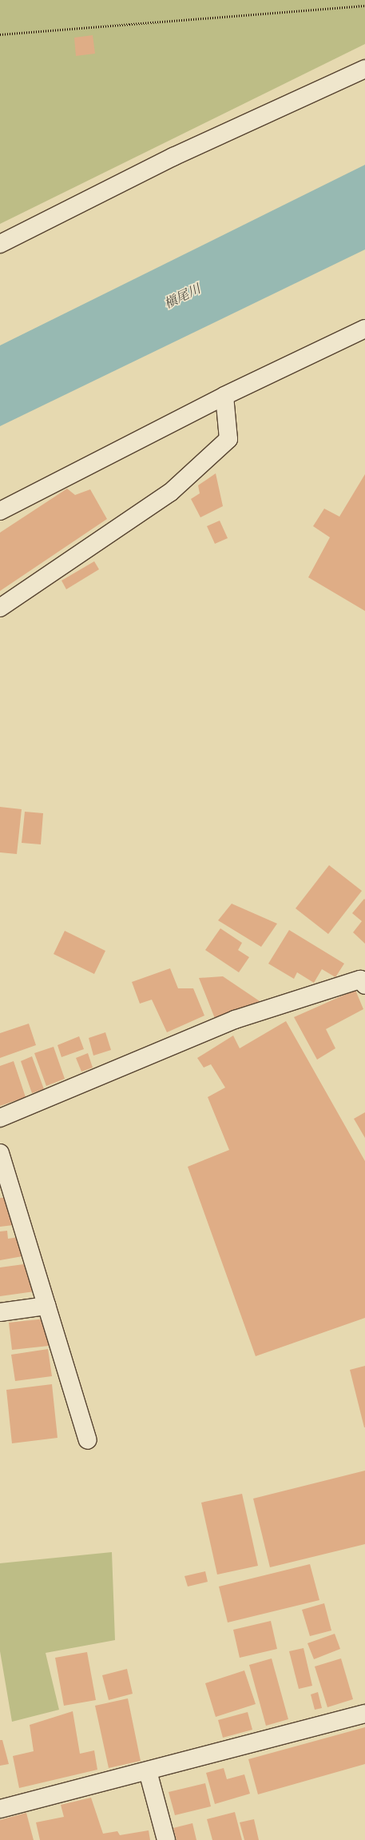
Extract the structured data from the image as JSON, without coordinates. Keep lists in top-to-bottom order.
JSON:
{
  "water": ["槇尾川"]
}
